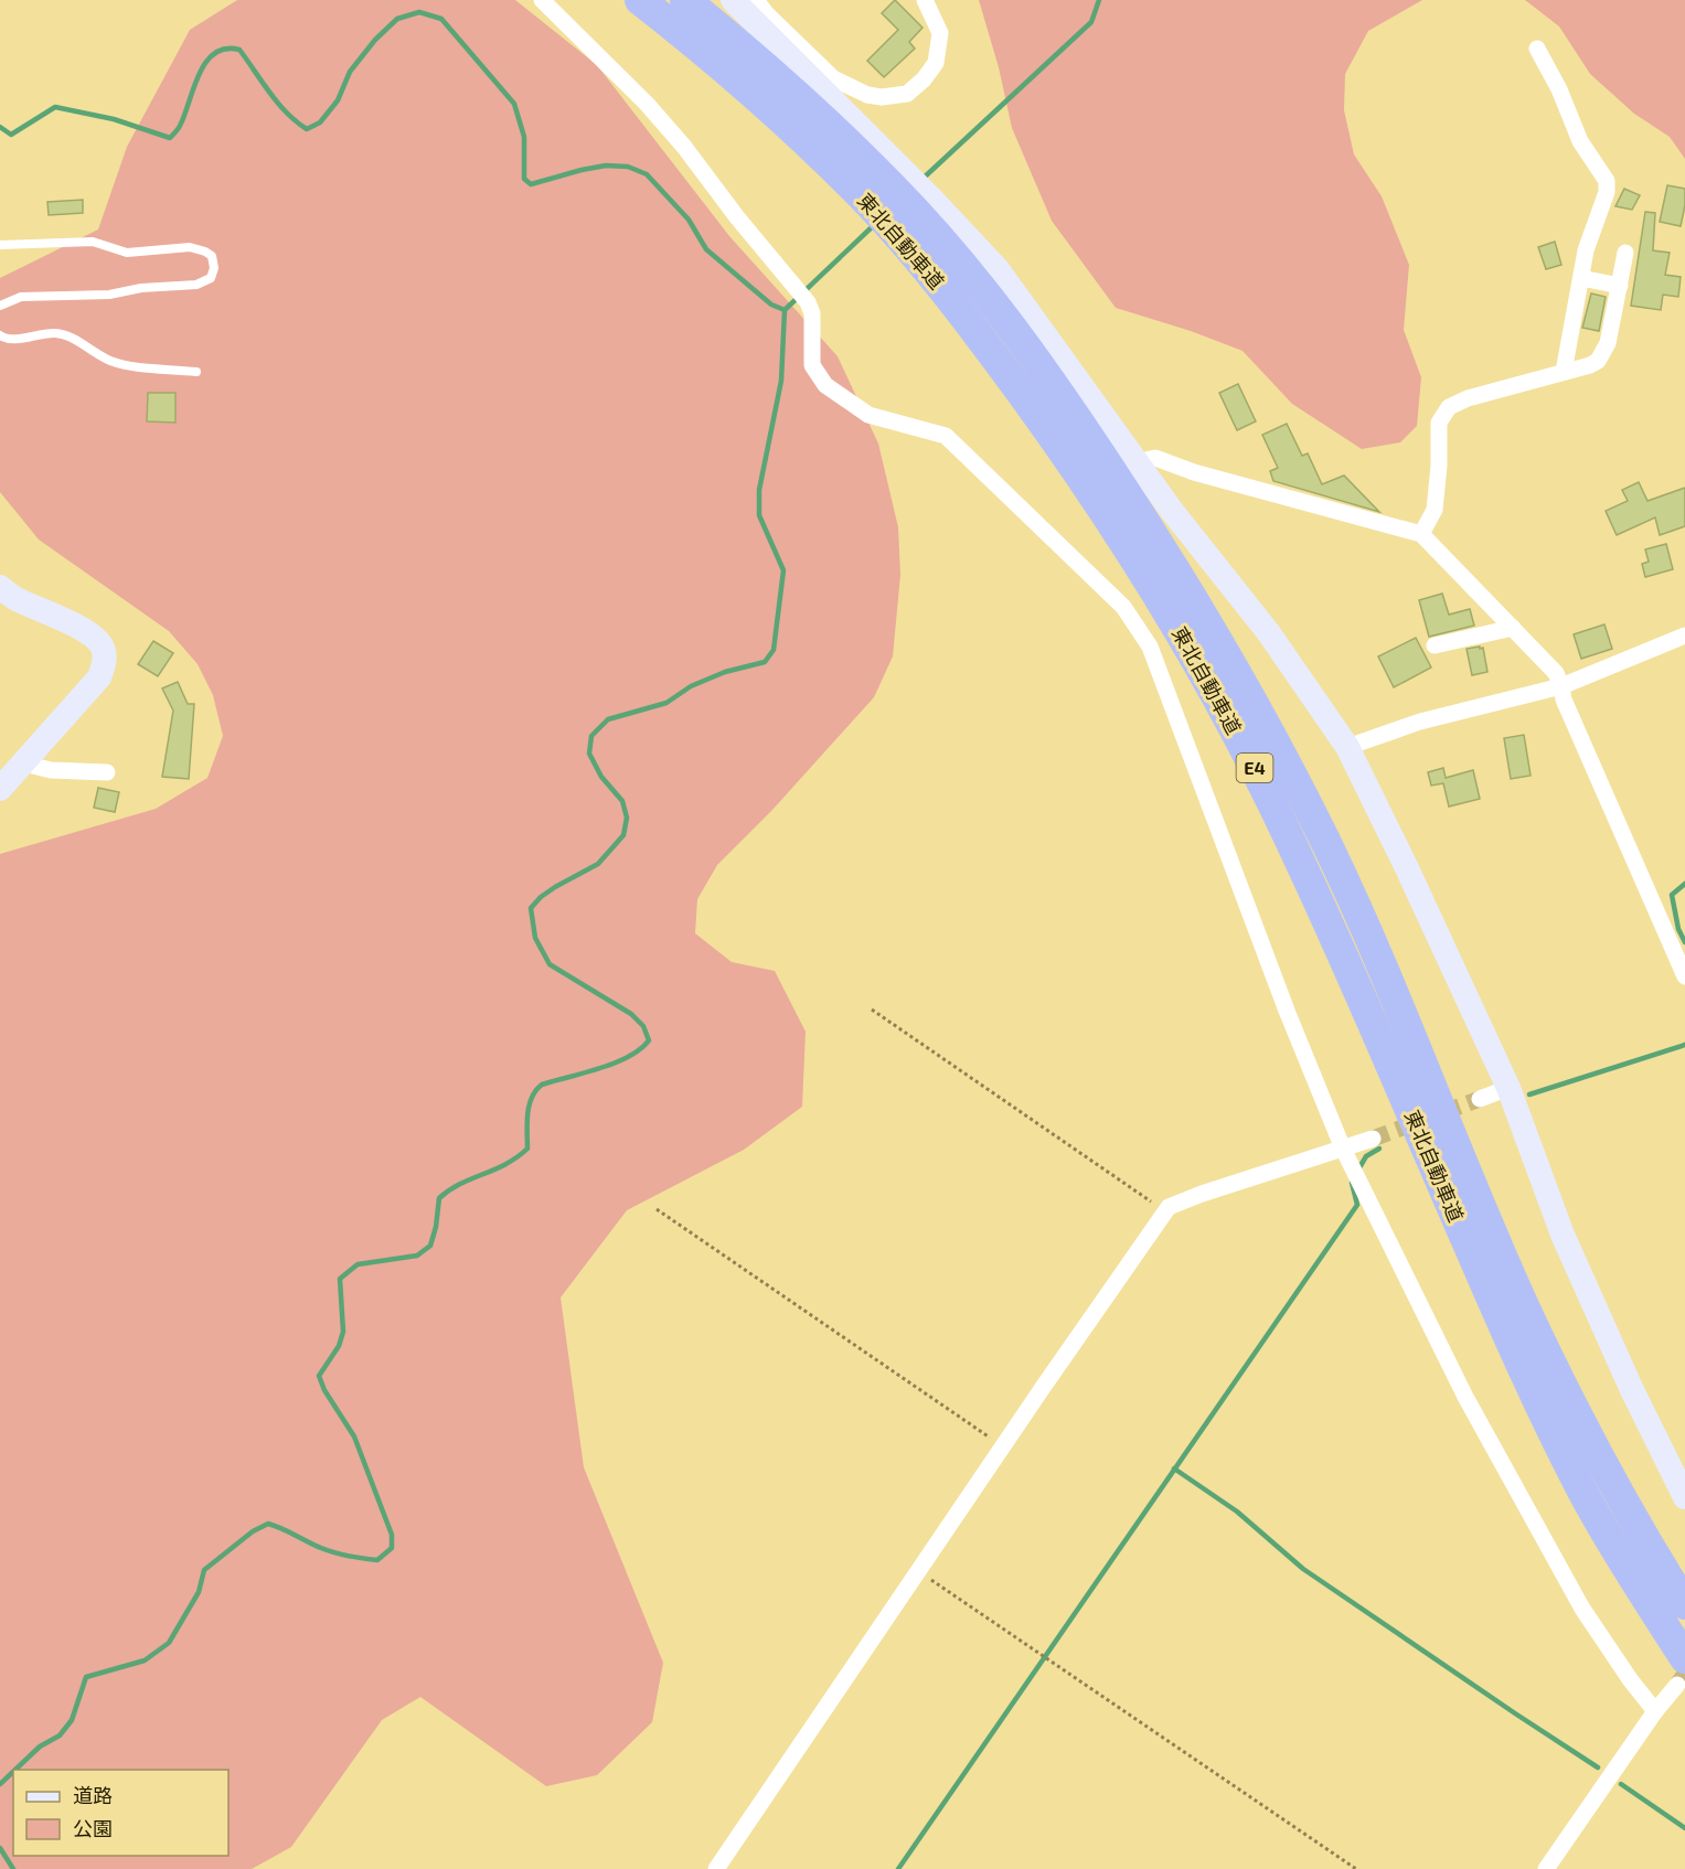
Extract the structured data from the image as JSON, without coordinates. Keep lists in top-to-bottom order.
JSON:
{
  "streets": {
    "highway": ["東北自動車道", "E4"]
  },
  "legend": ["道路", "公園"]
}
